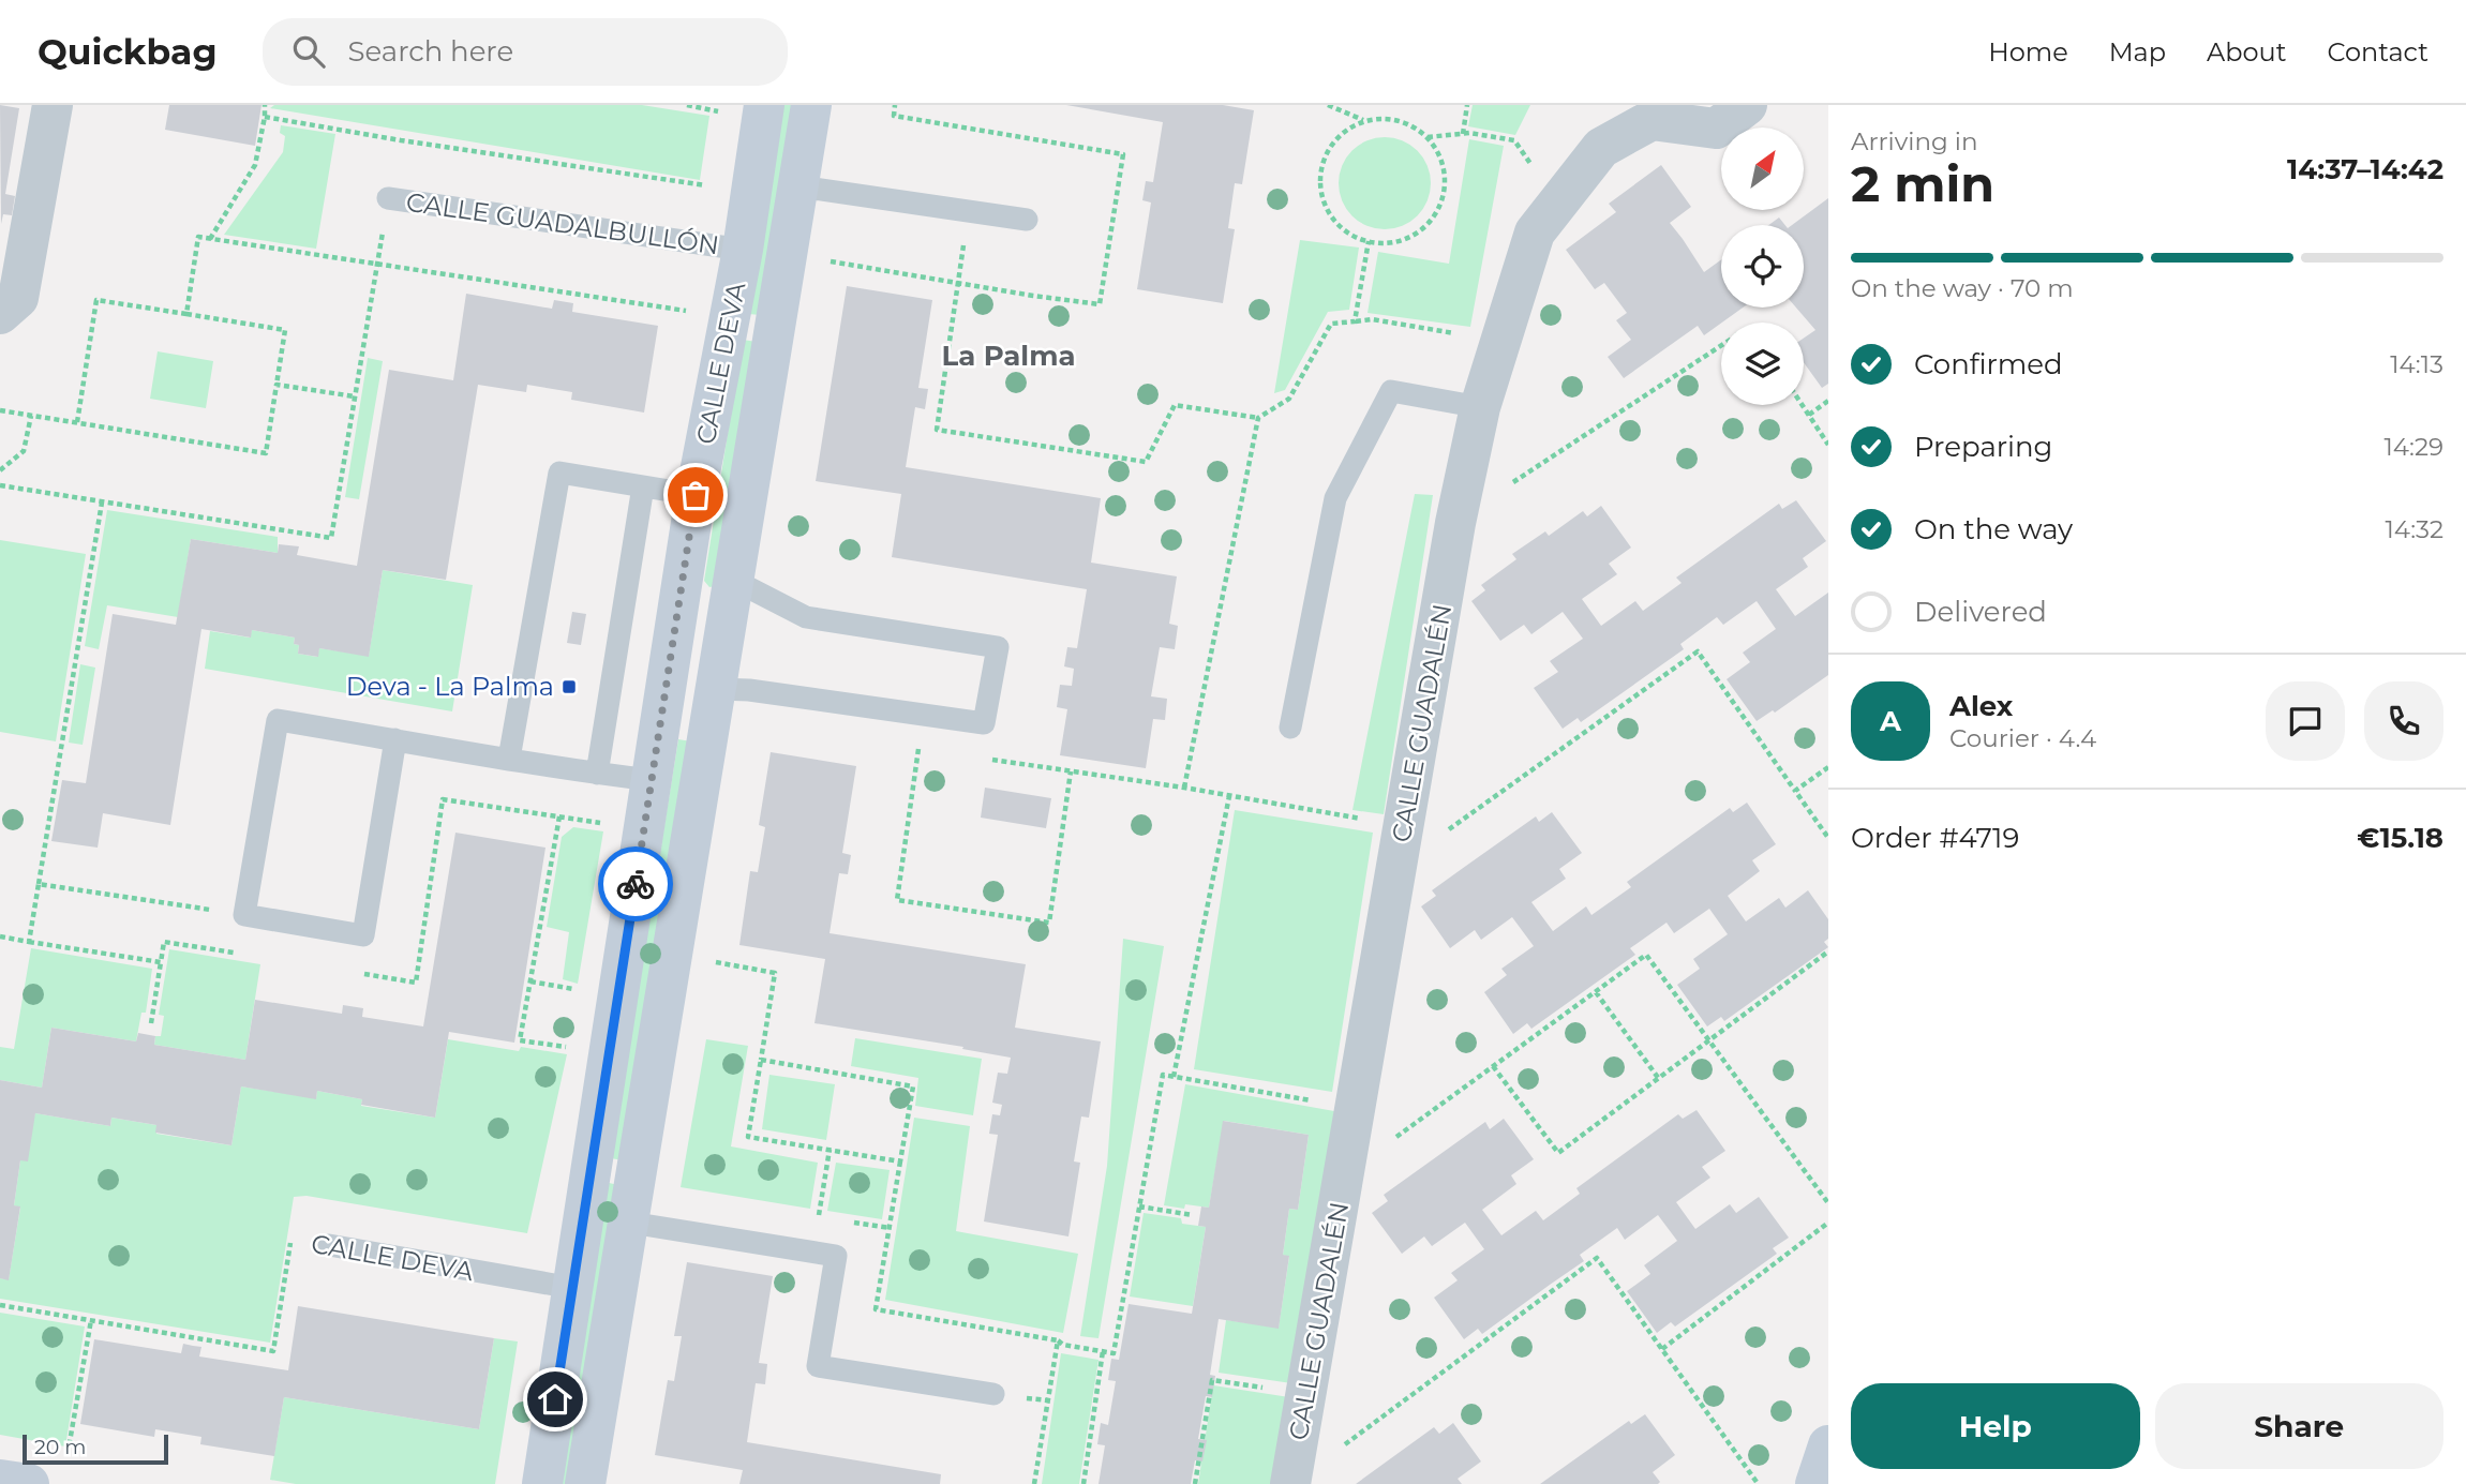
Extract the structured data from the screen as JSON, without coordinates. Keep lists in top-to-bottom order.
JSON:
{
  "streets": {
    "street": ["CALLE DEVA", "CALLE GUADALÉN"],
    "lane": ["CALLE GUADALBULLÓN"]
  },
  "crossings": [
    ["CALLE GUADALBULLÓN", "CALLE DEVA"]
  ],
  "districts": ["La Palma"],
  "places": {
    "transit": ["Deva - La Palma"]
  },
  "scale_bar": "20 m",
  "north": "top right",
  "page": {
    "header": "Quickbag",
    "search": "Search here",
    "nav": [
      "Home",
      "Map",
      "About",
      "Contact"
    ],
    "heading": ["2 min", "Arriving in", "14:37–14:42"],
    "panel": [
      "Alex",
      "Courier · 4.4",
      "Order #4719",
      "€15.18"
    ],
    "bar": "On the way · 70 m",
    "list": [
      ["Confirmed", "14:13"],
      ["Preparing", "14:29"],
      ["On the way", "14:32"],
      "Delivered"
    ],
    "round": "A",
    "buttons": ["Help", "Share"],
    "scale": "20 m"
  }
}
